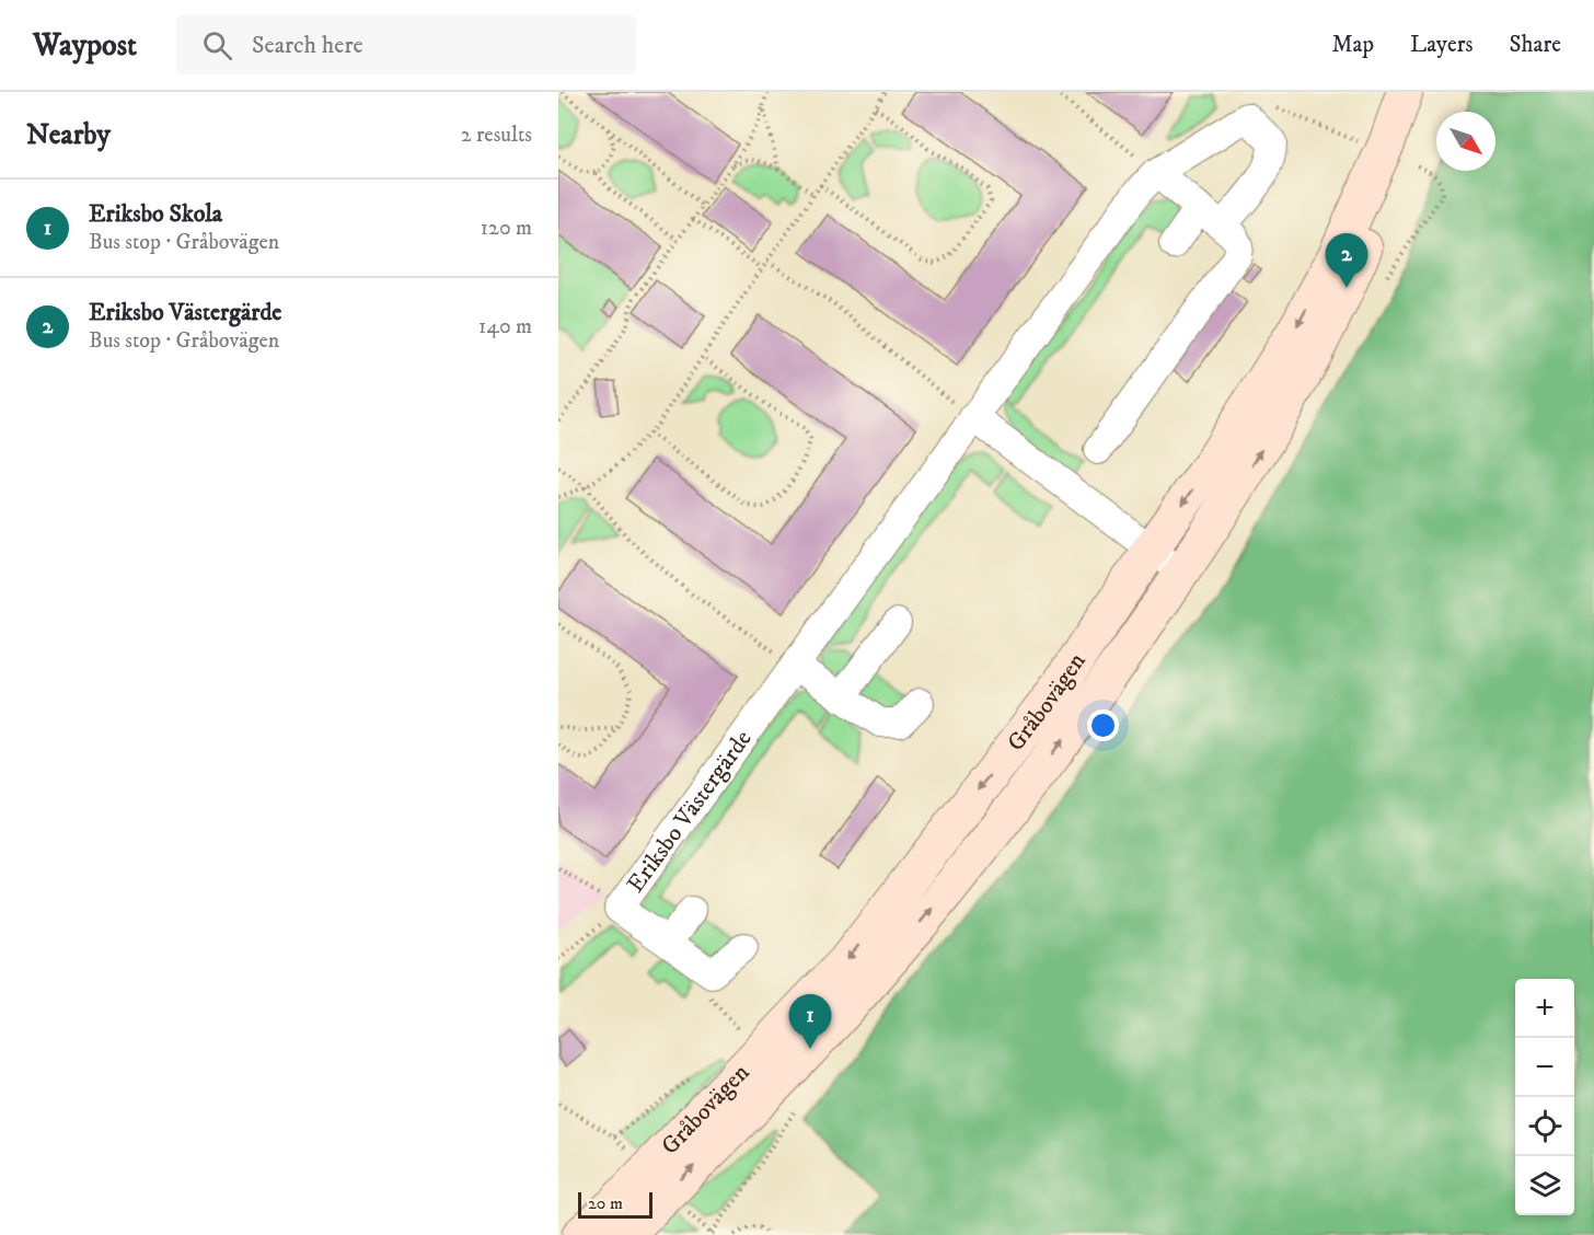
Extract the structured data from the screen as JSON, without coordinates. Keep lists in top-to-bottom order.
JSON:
{
  "streets": {
    "main road": ["Gråbovägen"],
    "street": ["Eriksbo Västergärde"]
  },
  "scale_bar": "20 m",
  "north": "bottom right",
  "page": {
    "header": "Waypost",
    "search": "Search here",
    "nav": ["Map", "Layers", "Share"],
    "heading": ["Nearby", "2 results"],
    "list": [
      {
        "mark": "1",
        "name": "Eriksbo Skola",
        "note": "Bus stop · Gråbovägen",
        "value": "120 m"
      },
      {
        "mark": "2",
        "name": "Eriksbo Västergärde",
        "note": "Bus stop · Gråbovägen",
        "value": "140 m"
      }
    ],
    "pins": ["2", "1"],
    "map_buttons": ["+", "−"],
    "scale": "20 m"
  }
}
